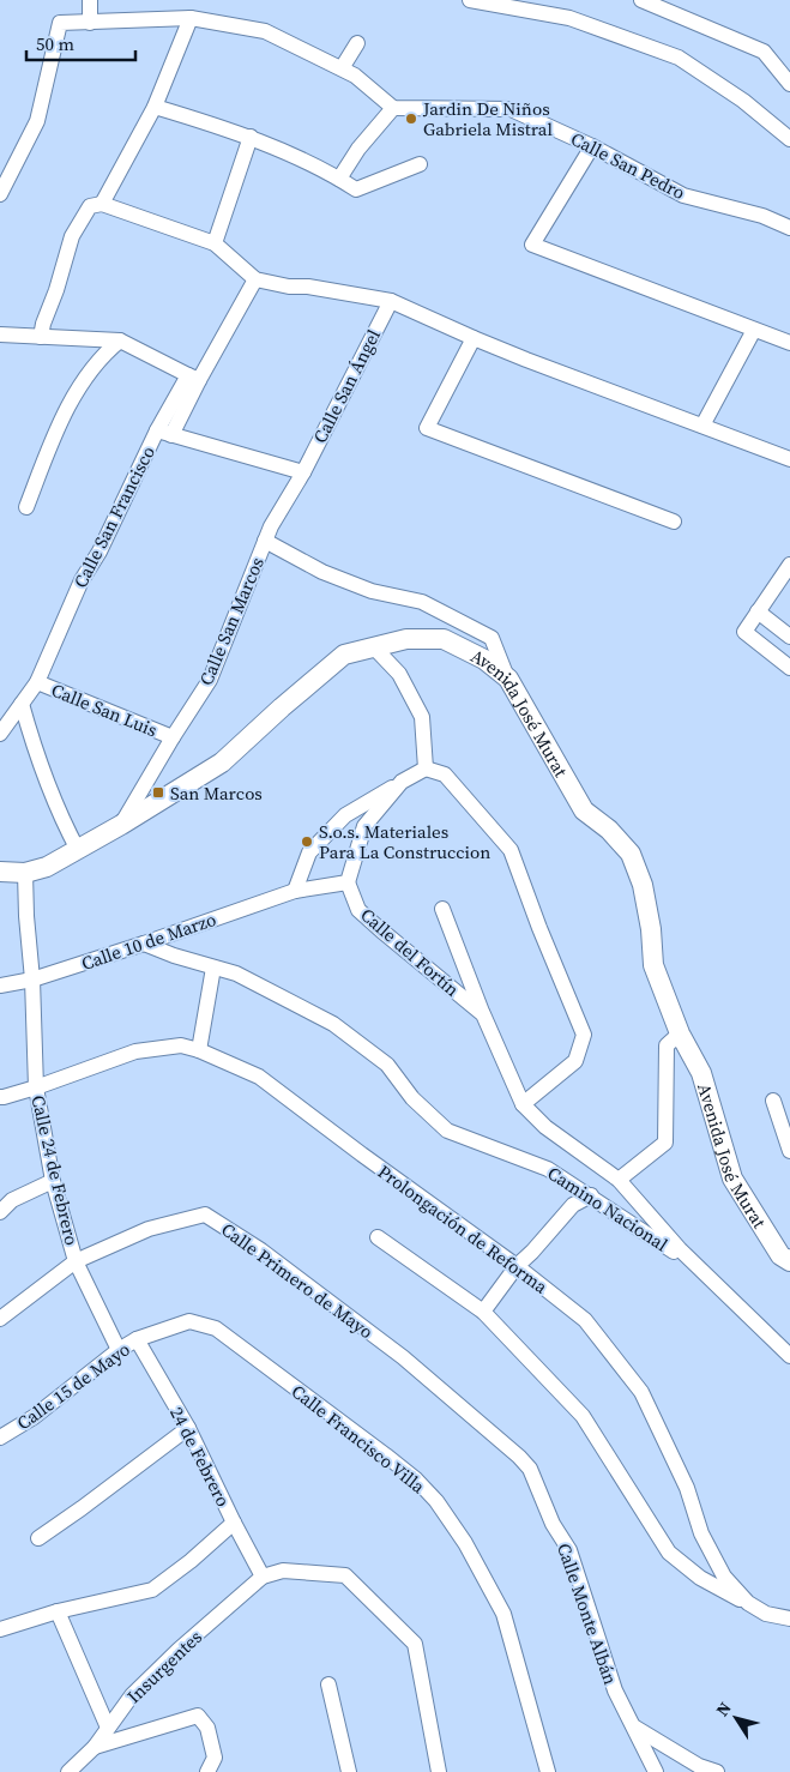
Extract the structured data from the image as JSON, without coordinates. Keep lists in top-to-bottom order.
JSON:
{
  "streets": {
    "street": [
      "Calle San Pedro",
      "Calle San Ángel",
      "Calle San Francisco",
      "Calle San Marcos",
      "Calle San Luis",
      "Avenida José Murat",
      "Calle 10 de Marzo",
      "Calle del Fortín",
      "Calle 24 de Febrero",
      "Camino Nacional",
      "Prolongación de Reforma",
      "Calle Primero de Mayo",
      "Calle 15 de Mayo",
      "Calle Francisco Villa",
      "24 de Febrero",
      "Calle Monte Albán",
      "Insurgentes"
    ]
  },
  "crossings": [
    ["Calle San Ángel", "Calle San Francisco"],
    ["Calle San Ángel", "Calle San Marcos"],
    ["Calle San Francisco", "Calle San Marcos"],
    ["Calle San Francisco", "Calle San Luis"],
    ["Calle San Marcos", "Calle San Luis"],
    ["Calle San Marcos", "Avenida José Murat"],
    ["Avenida José Murat", "Calle 24 de Febrero"],
    ["Calle 10 de Marzo", "Calle del Fortín"],
    ["Calle 10 de Marzo", "Calle 24 de Febrero"],
    ["Calle 10 de Marzo", "Camino Nacional"],
    ["Calle del Fortín", "Camino Nacional"],
    ["Calle 24 de Febrero", "Prolongación de Reforma"],
    ["Calle 24 de Febrero", "Calle Primero de Mayo"],
    ["Calle 24 de Febrero", "Calle 15 de Mayo"],
    ["Calle Primero de Mayo", "Calle Monte Albán"],
    ["Calle 15 de Mayo", "Calle Francisco Villa"],
    ["Calle 15 de Mayo", "24 de Febrero"],
    ["24 de Febrero", "Insurgentes"]
  ],
  "places": {
    "other": ["Jardin De Niños Gabriela Mistral", "S.o.s. Materiales Para La Construccion"],
    "transit": ["San Marcos"]
  },
  "scale_bar": "50 m",
  "north": "top left"
}
